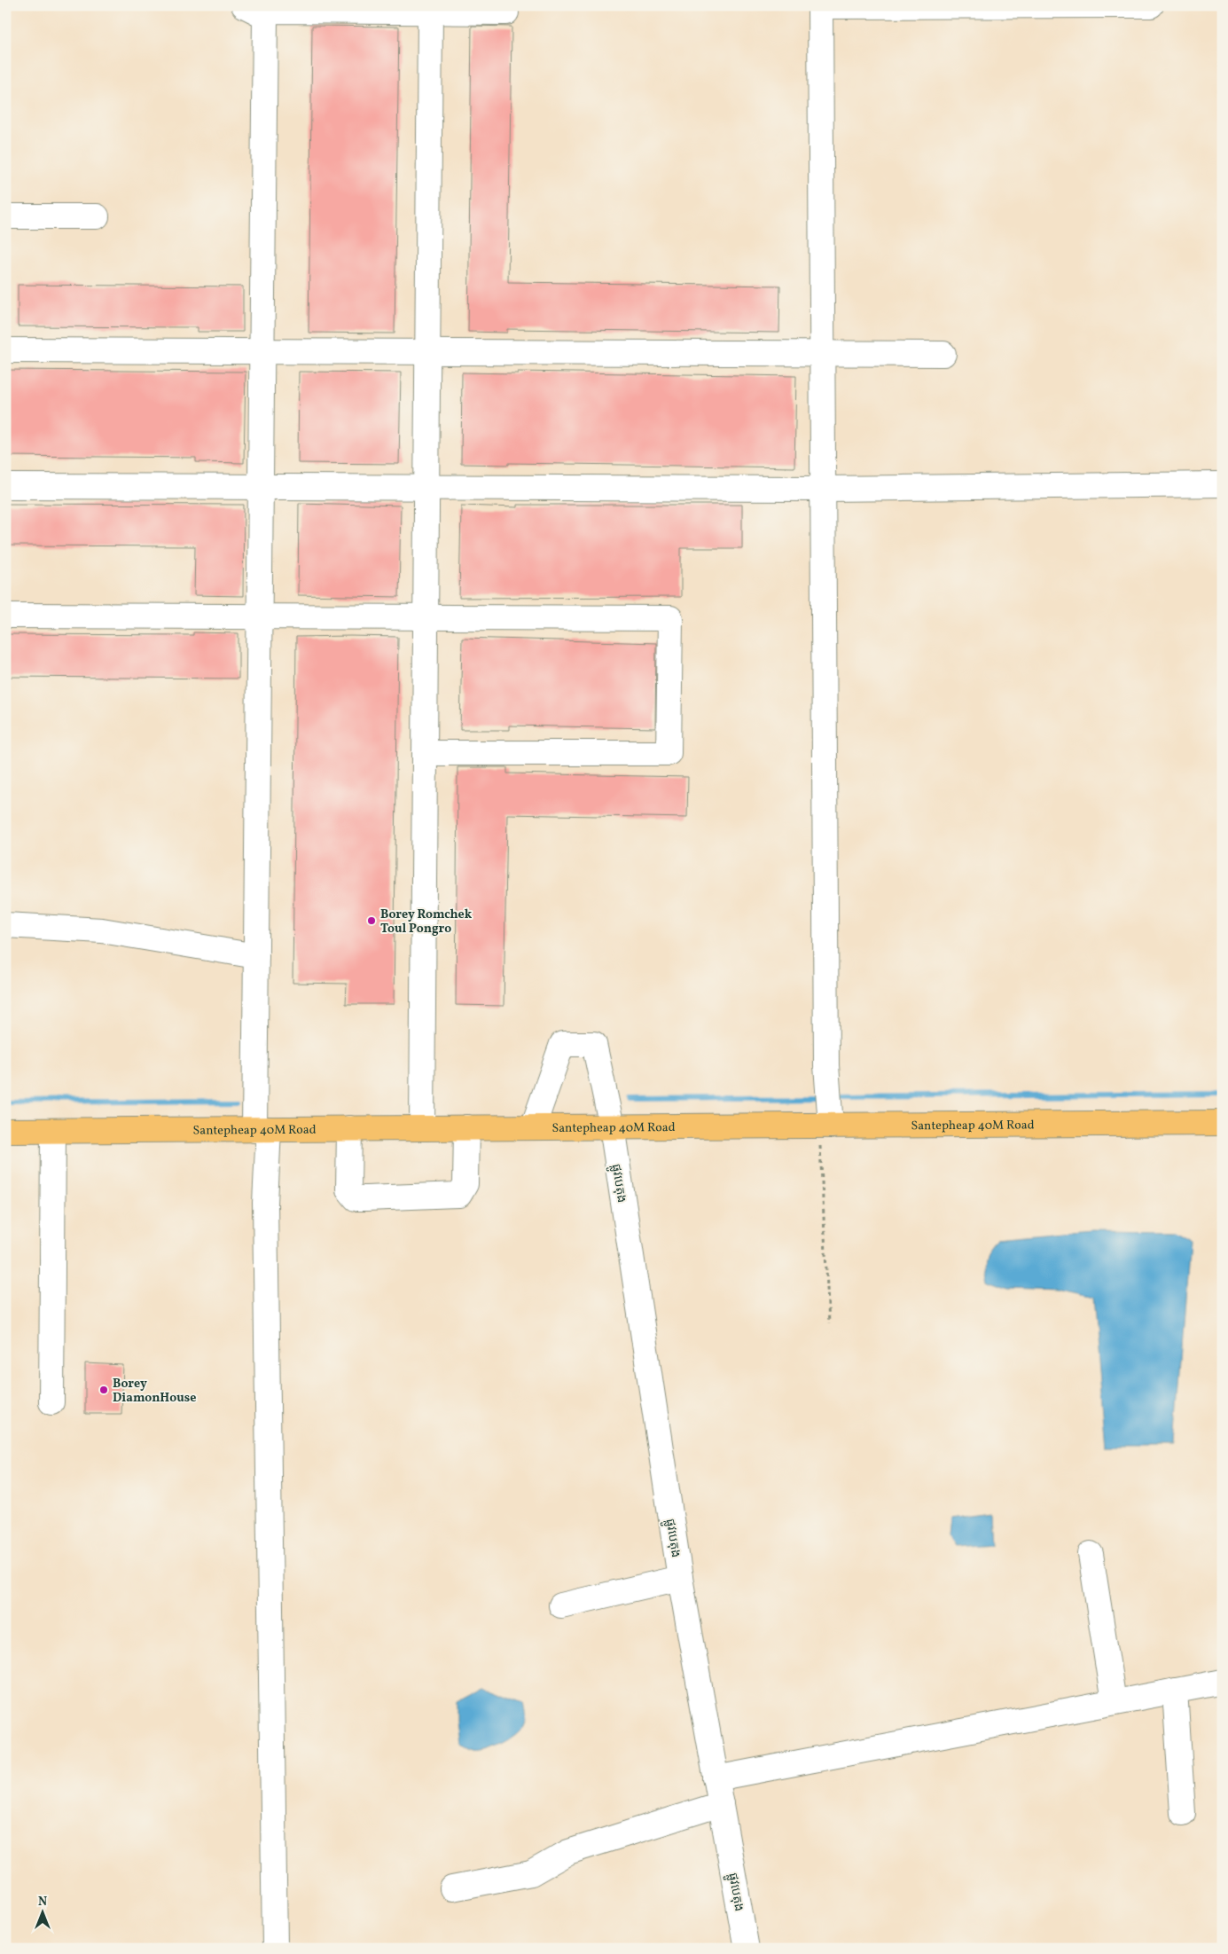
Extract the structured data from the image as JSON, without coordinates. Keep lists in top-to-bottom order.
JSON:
{
  "streets": {
    "main road": ["Santepheap 40M Road"],
    "street": ["ផ្លូវបេតុង"]
  },
  "crossings": [
    ["Santepheap 40M Road", "ផ្លូវបេតុង"]
  ],
  "places": ["Borey Romchek Toul Pongro", "Borey DiamonHouse"],
  "north": "top"
}
